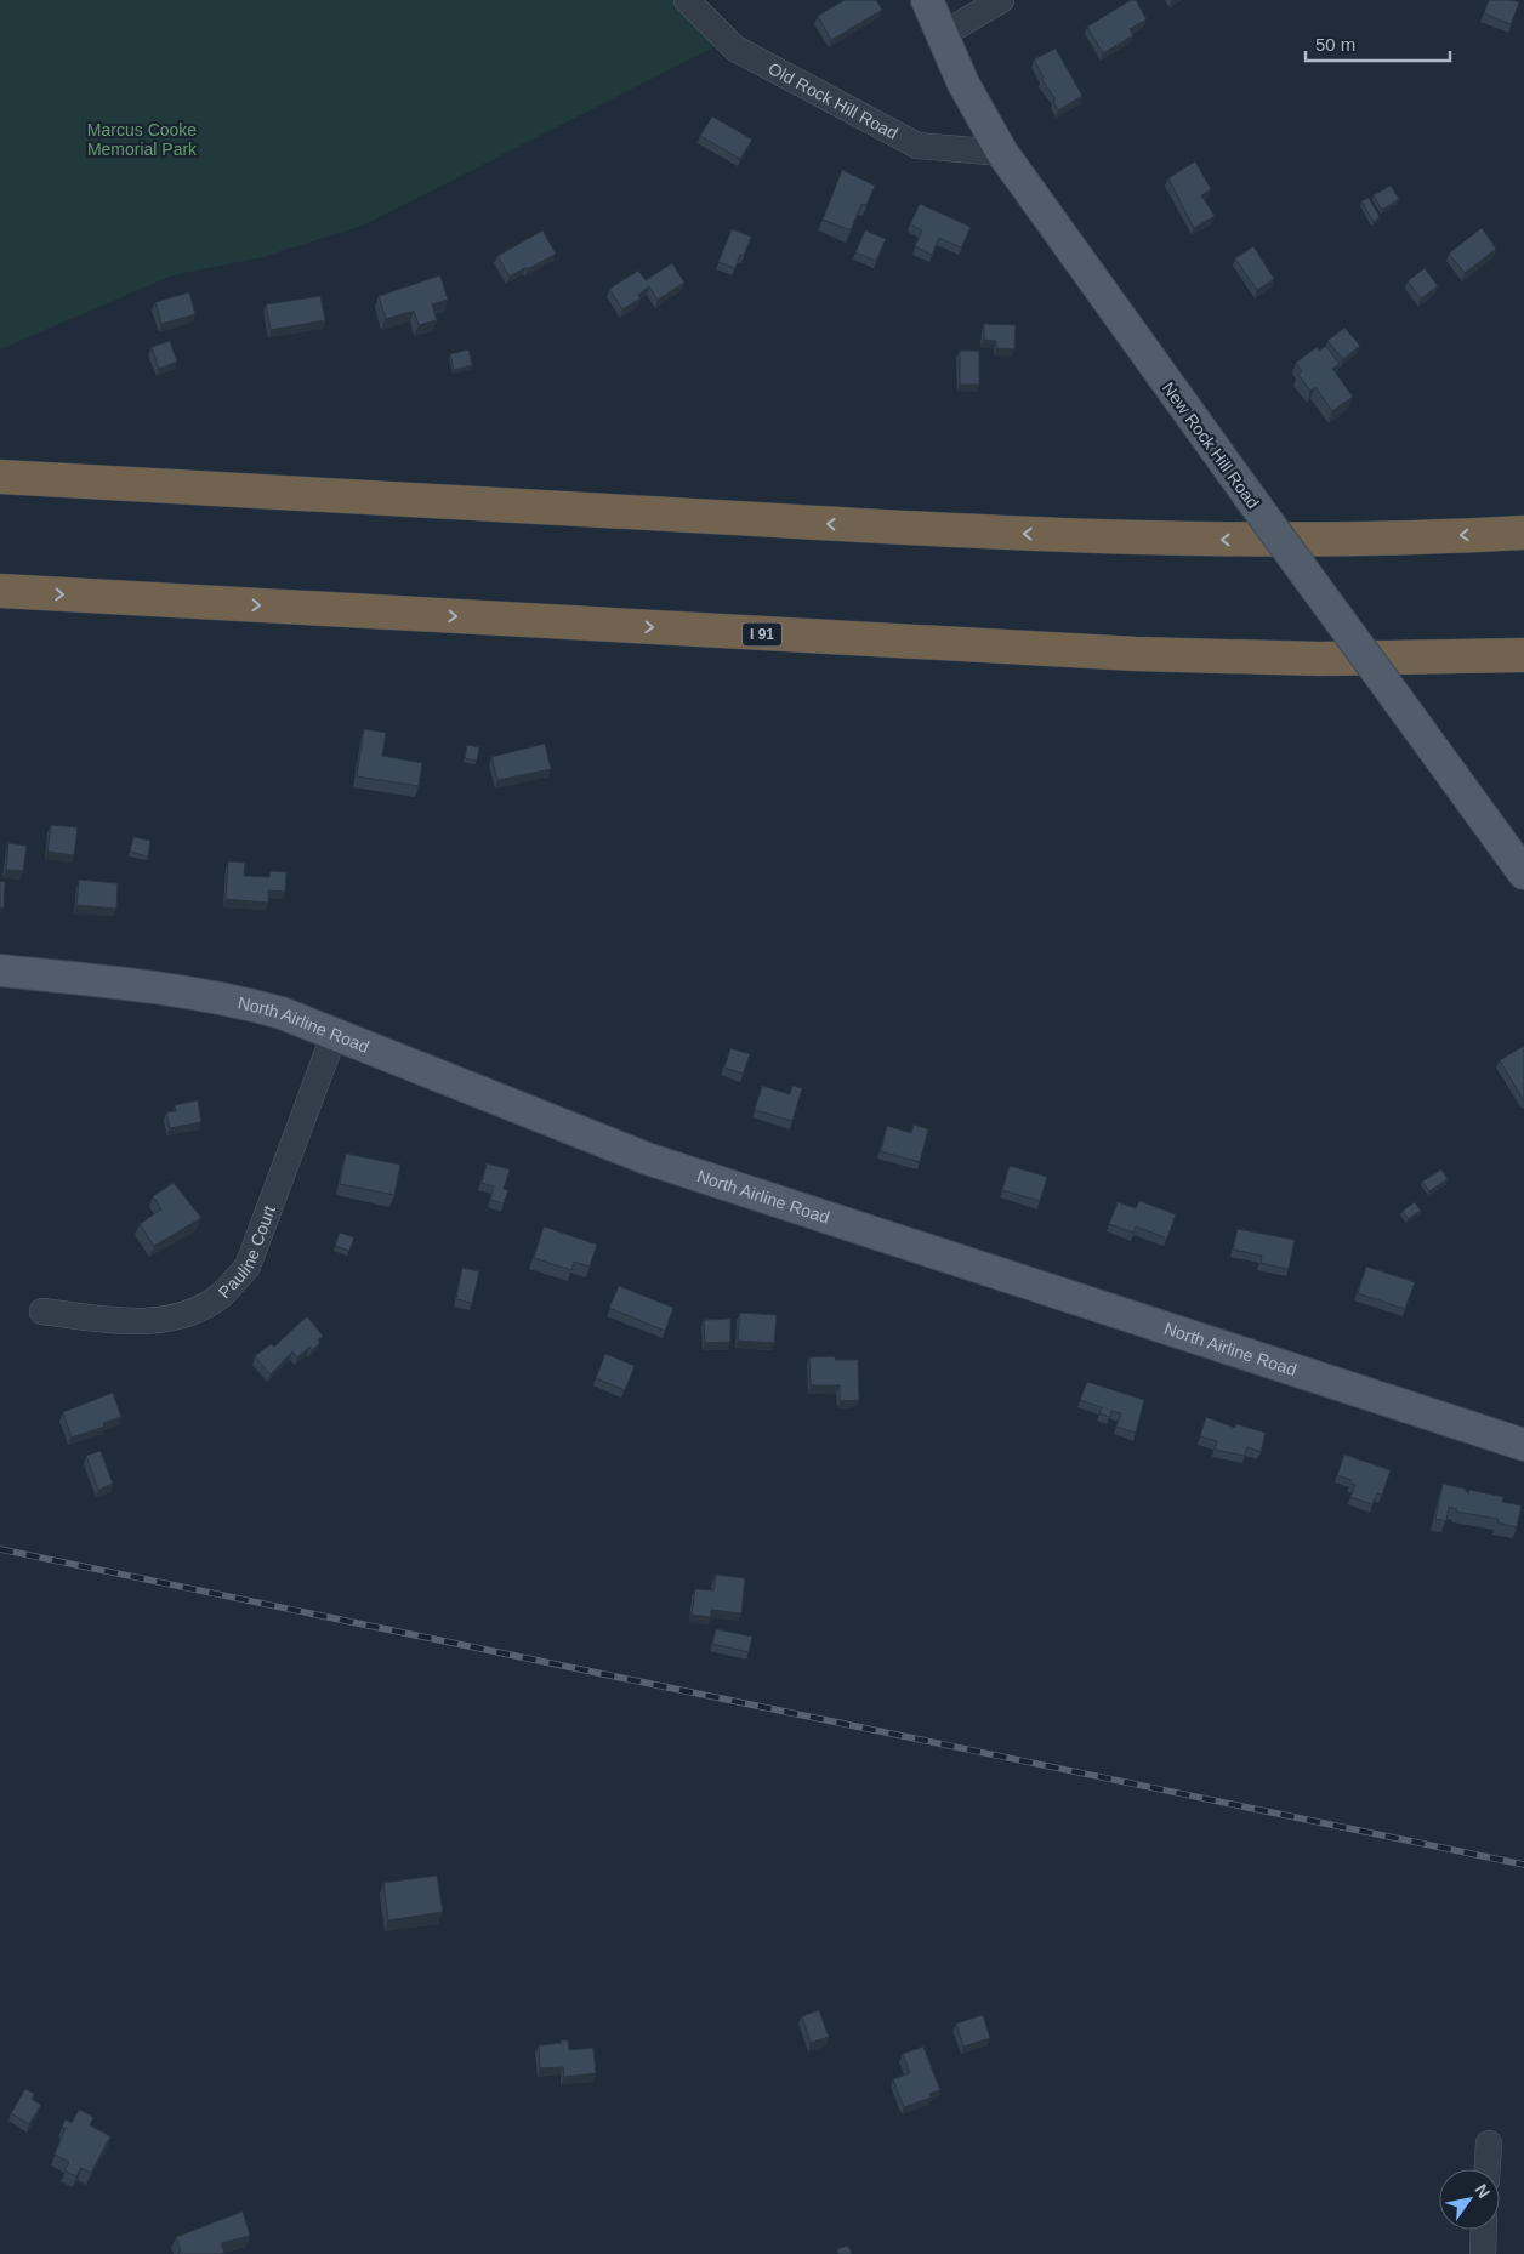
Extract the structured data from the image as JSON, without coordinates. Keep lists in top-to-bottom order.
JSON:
{
  "streets": {
    "highway": ["I 91"],
    "main road": ["New Rock Hill Road", "North Airline Road"],
    "street": ["Old Rock Hill Road", "Pauline Court"]
  },
  "crossings": [
    ["Old Rock Hill Road", "New Rock Hill Road"],
    ["North Airline Road", "Pauline Court"]
  ],
  "parks": ["Marcus Cooke Memorial Park"],
  "scale_bar": "50 m",
  "north": "top right"
}
